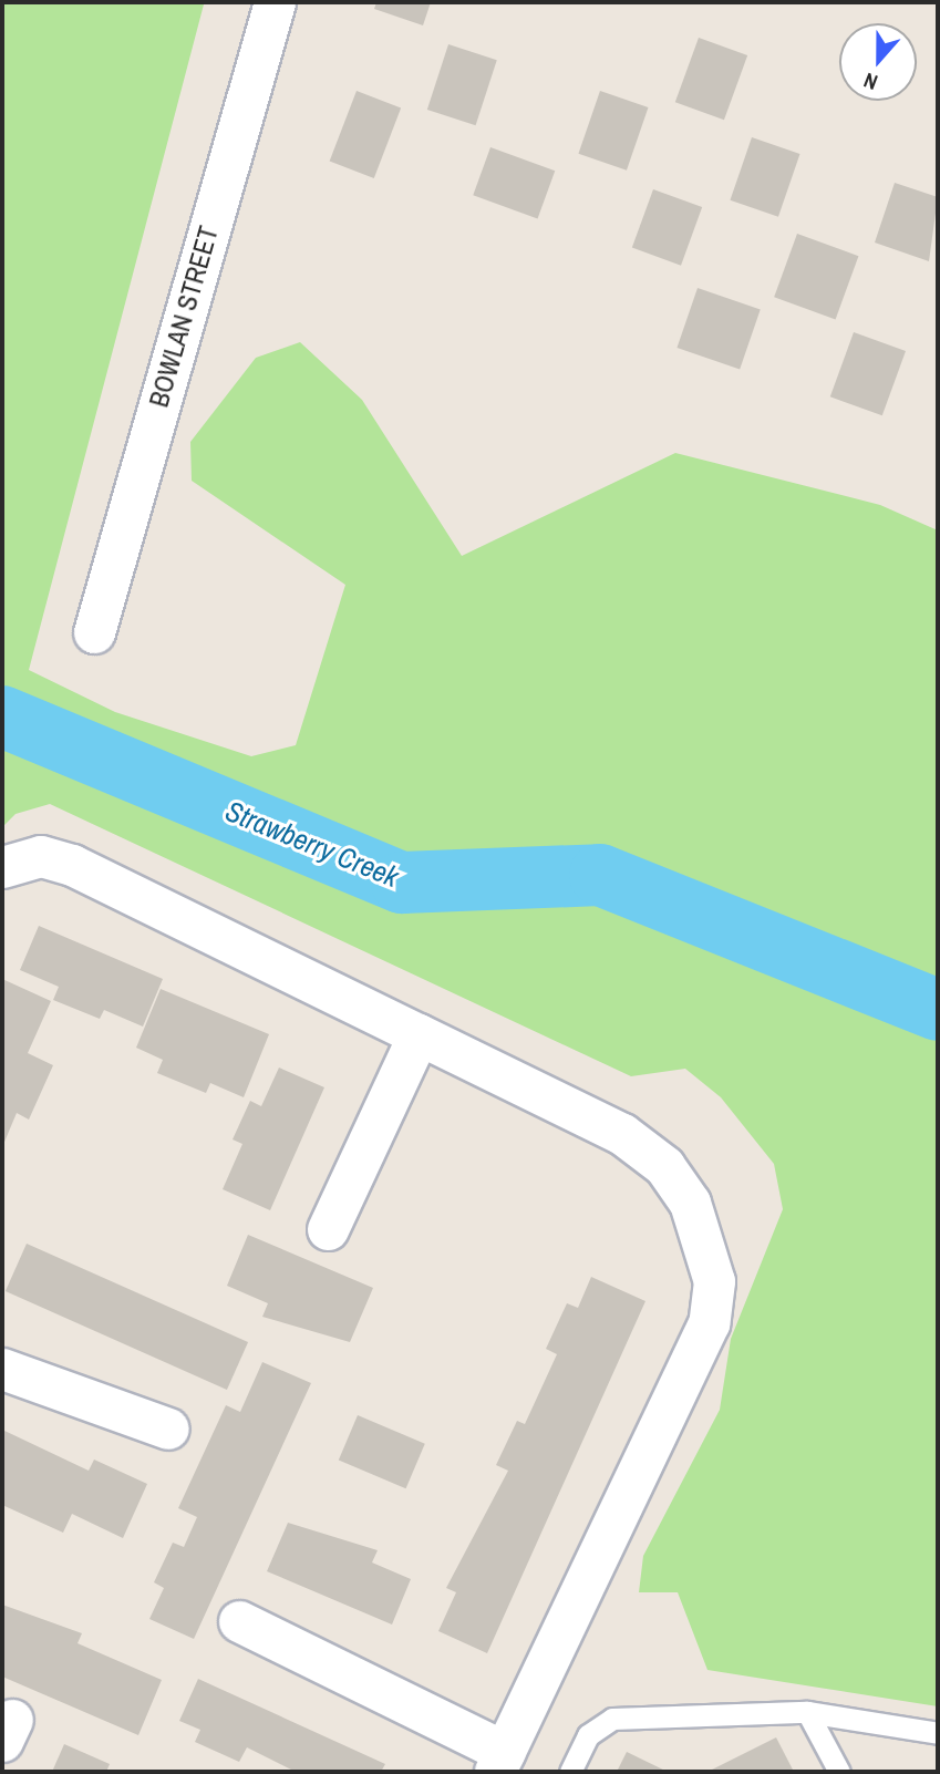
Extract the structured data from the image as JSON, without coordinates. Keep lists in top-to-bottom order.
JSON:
{
  "streets": {
    "street": ["BOWLAN STREET"]
  },
  "water": ["Strawberry Creek"],
  "north": "bottom"
}
